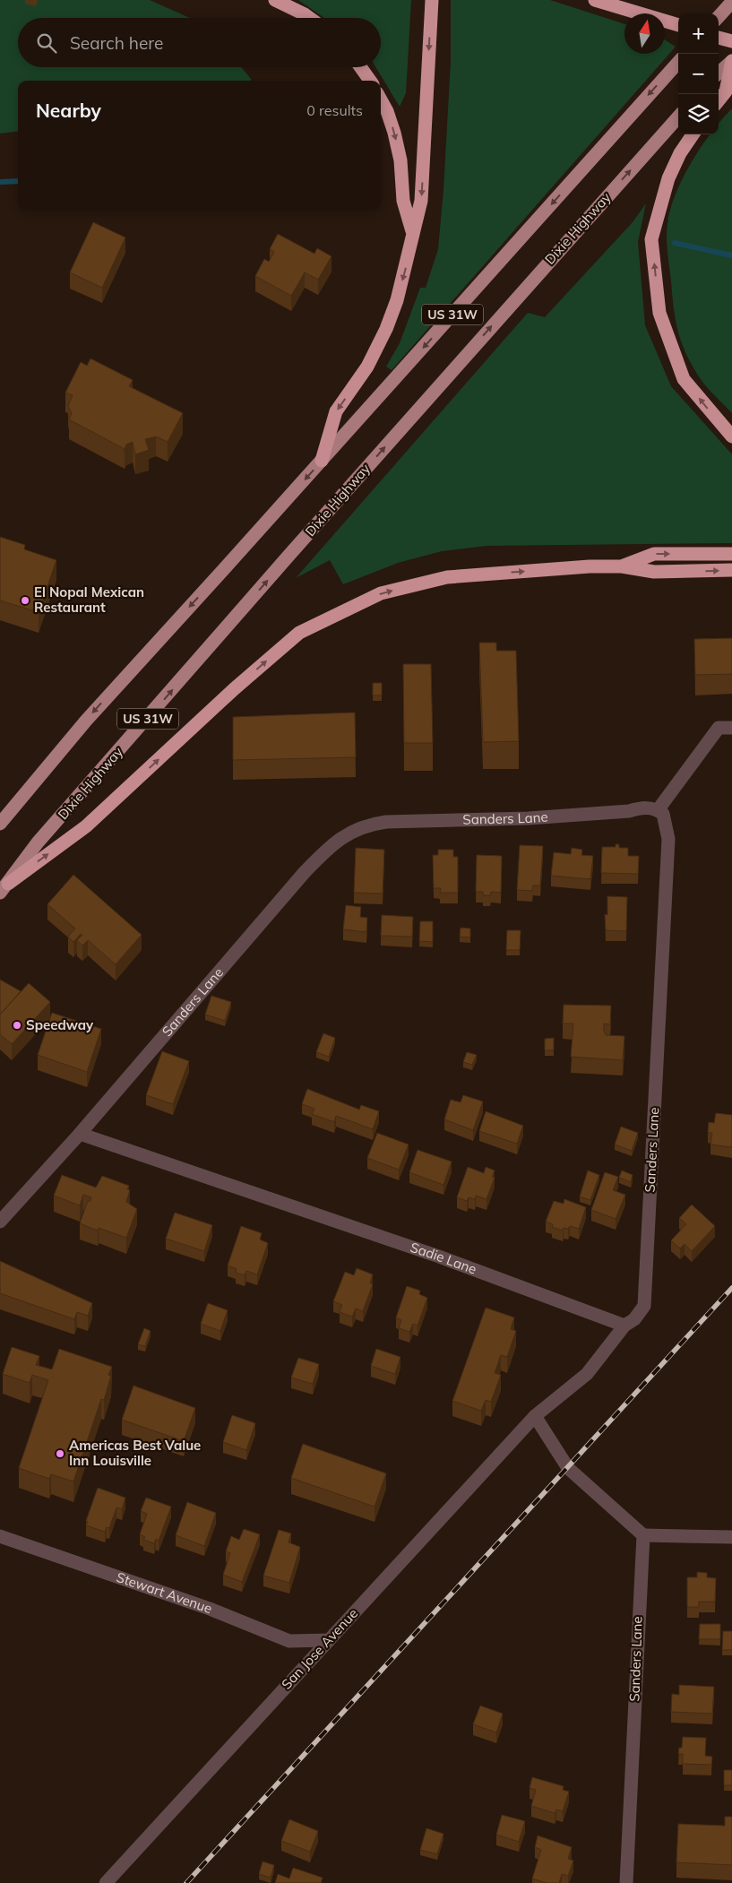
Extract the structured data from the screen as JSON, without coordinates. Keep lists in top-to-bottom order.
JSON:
{
  "streets": {
    "main road": ["Dixie Highway", "US 31W"],
    "street": [
      "Sanders Lane",
      "Sadie Lane",
      "Stewart Avenue",
      "San Jose Avenue"
    ]
  },
  "crossings": [
    ["Sanders Lane", "Sadie Lane"],
    ["Stewart Avenue", "San Jose Avenue"]
  ],
  "places": ["El Nopal Mexican Restaurant", "Speedway", "Americas Best Value Inn Louisville"],
  "north": "top",
  "page": {
    "map_buttons": ["+", "−"],
    "search": "Search here",
    "heading": ["Nearby", "0 results"]
  }
}
